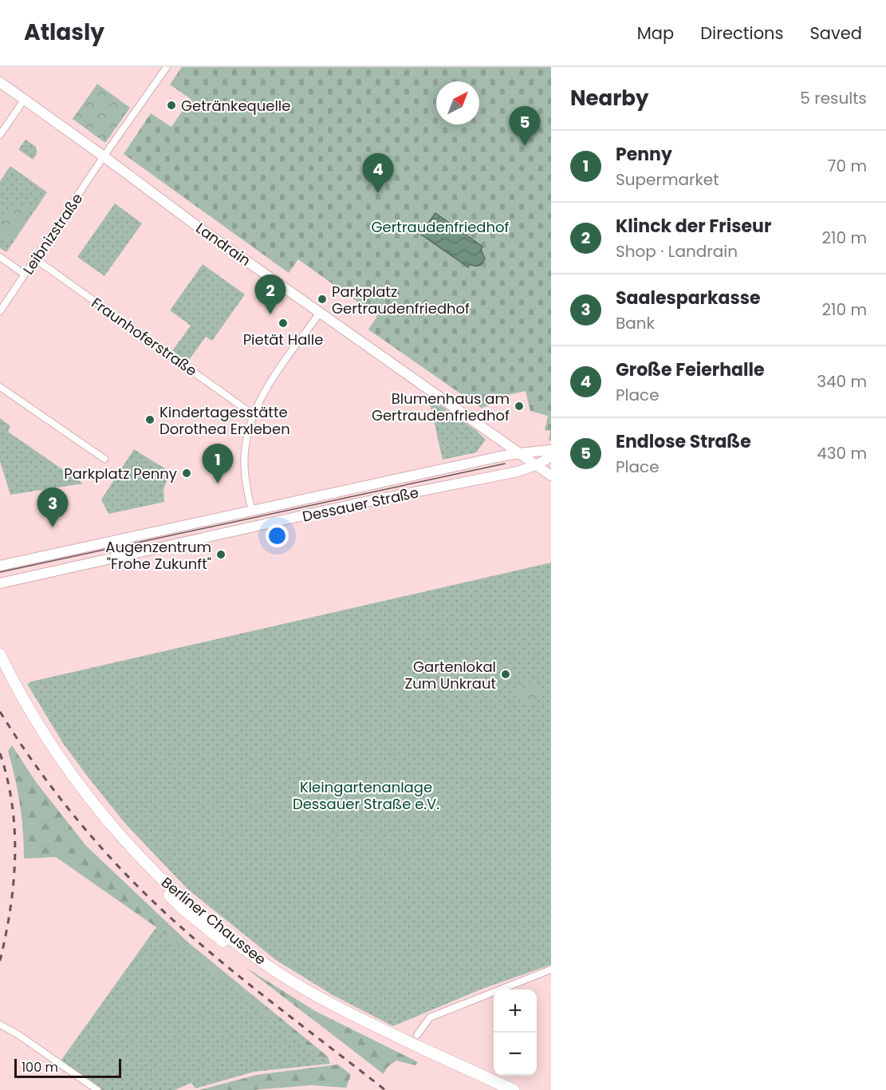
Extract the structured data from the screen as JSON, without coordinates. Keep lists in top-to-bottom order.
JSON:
{
  "streets": {
    "highway": ["Berliner Chaussee"],
    "main road": ["Landrain", "Dessauer Straße"],
    "street": ["Leibnizstraße", "Fraunhoferstraße"]
  },
  "crossings": [
    ["Leibnizstraße", "Landrain"],
    ["Leibnizstraße", "Fraunhoferstraße"],
    ["Landrain", "Dessauer Straße"]
  ],
  "parks": ["Gertraudenfriedhof", "Kleingartenanlage Dessauer Straße e.V."],
  "places": [
    "Getränkequelle",
    "Parkplatz Gertraudenfriedhof",
    "Pietät Halle",
    "Blumenhaus am Gertraudenfriedhof",
    "Kindertagesstätte Dorothea Erxleben",
    "Parkplatz Penny",
    "Augenzentrum \"Frohe Zukunft\"",
    "Gartenlokal Zum Unkraut"
  ],
  "scale_bar": "100 m",
  "north": "top right",
  "page": {
    "header": "Atlasly",
    "nav": ["Map", "Directions", "Saved"],
    "heading": ["Nearby", "5 results"],
    "pins": [
      "5",
      "4",
      "2",
      "1",
      "3"
    ],
    "list": [
      {
        "mark": "1",
        "name": "Penny",
        "note": "Supermarket",
        "value": "70 m"
      },
      {
        "mark": "2",
        "name": "Klinck der Friseur",
        "note": "Shop · Landrain",
        "value": "210 m"
      },
      {
        "mark": "3",
        "name": "Saalesparkasse",
        "note": "Bank",
        "value": "210 m"
      },
      {
        "mark": "4",
        "name": "Große Feierhalle",
        "note": "Place",
        "value": "340 m"
      },
      {
        "mark": "5",
        "name": "Endlose Straße",
        "note": "Place",
        "value": "430 m"
      }
    ],
    "map_buttons": ["+", "−"],
    "scale": "100 m"
  }
}
